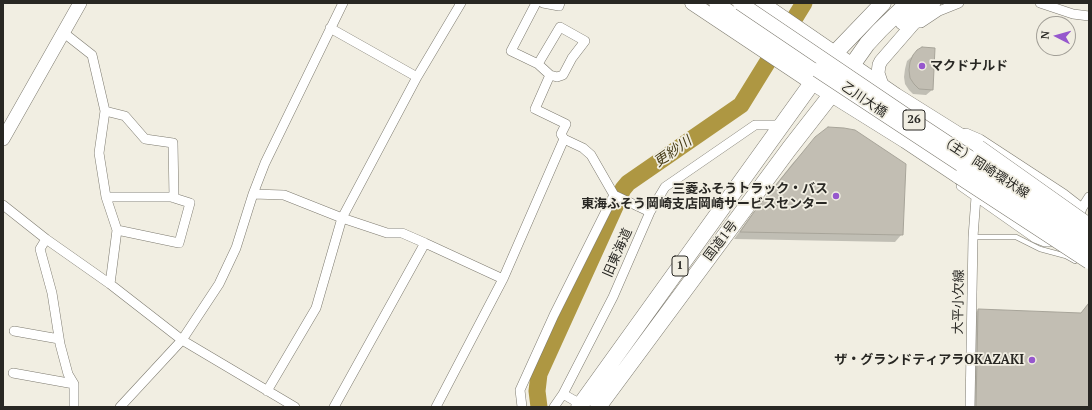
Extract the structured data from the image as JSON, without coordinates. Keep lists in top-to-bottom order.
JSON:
{
  "streets": {
    "highway": ["国道1号", "1"],
    "main road": ["乙川大橋", "26", "（主）岡崎環状線"],
    "street": ["旧東海道", "大平小欠線"]
  },
  "crossings": [
    ["乙川大橋", "26"],
    ["乙川大橋", "国道1号"],
    ["26", "国道1号"],
    ["国道1号", "旧東海道"]
  ],
  "water": ["更紗川"],
  "places": ["マクドナルド", "三菱ふそうトラック・バス 東海ふそう岡崎支店岡崎サービスセンター", "ザ・グランドティアラOKAZAKI"],
  "north": "left"
}
